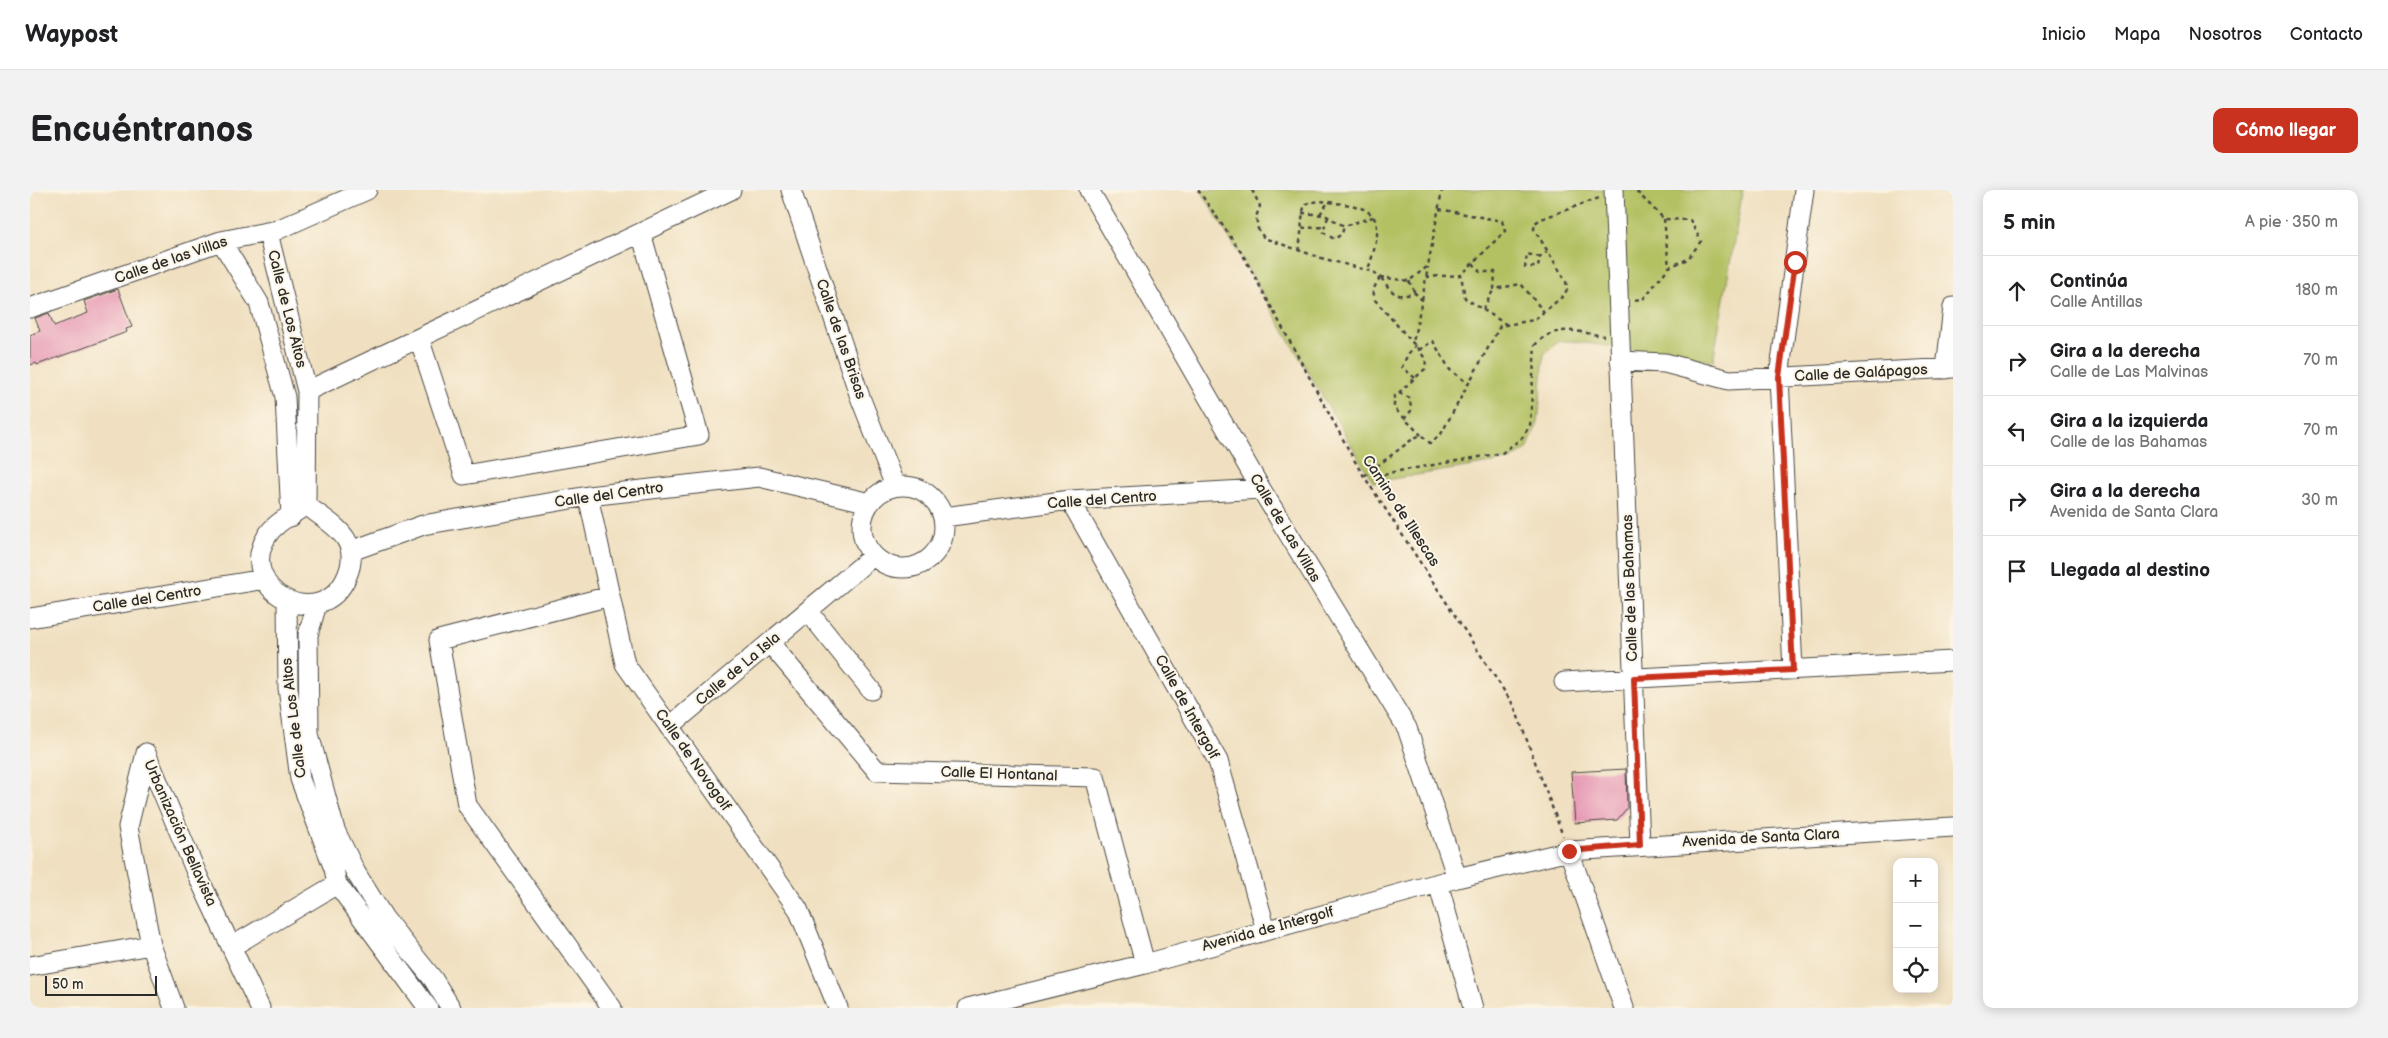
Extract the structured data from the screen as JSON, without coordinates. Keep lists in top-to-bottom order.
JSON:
{
  "streets": {
    "street": [
      "Calle de las Villas",
      "Calle de Los Altos",
      "Calle de las Brisas",
      "Calle de Galápagos",
      "Calle del Centro",
      "Calle de Las Villas",
      "Calle de las Bahamas",
      "Calle de La Isla",
      "Calle de Intergolf",
      "Calle de Novogolf",
      "Calle El Hontanal",
      "Urbanización Bellavista",
      "Avenida de Santa Clara",
      "Avenida de Intergolf"
    ],
    "path": ["Camino de Illescas"]
  },
  "crossings": [
    ["Calle de las Villas", "Calle de Los Altos"],
    ["Calle de Los Altos", "Calle del Centro"],
    ["Calle de las Brisas", "Calle del Centro"],
    ["Calle de las Brisas", "Calle de La Isla"],
    ["Calle de Galápagos", "Calle de las Bahamas"],
    ["Calle del Centro", "Calle de Las Villas"],
    ["Calle del Centro", "Calle de La Isla"],
    ["Calle del Centro", "Calle de Intergolf"],
    ["Calle del Centro", "Calle de Novogolf"],
    ["Camino de Illescas", "Avenida de Santa Clara"],
    ["Camino de Illescas", "Avenida de Intergolf"],
    ["Calle de Las Villas", "Avenida de Intergolf"],
    ["Calle de las Bahamas", "Avenida de Santa Clara"],
    ["Calle de La Isla", "Calle de Novogolf"],
    ["Calle de La Isla", "Calle El Hontanal"],
    ["Calle de Intergolf", "Avenida de Intergolf"],
    ["Calle El Hontanal", "Avenida de Intergolf"],
    ["Avenida de Santa Clara", "Avenida de Intergolf"]
  ],
  "scale_bar": "50 m",
  "page": {
    "header": "Waypost",
    "nav": [
      "Inicio",
      "Mapa",
      "Nosotros",
      "Contacto"
    ],
    "buttons": "Cómo llegar",
    "title": "Encuéntranos",
    "heading": ["5 min", "A pie · 350 m"],
    "list": [
      ["Continúa", "Calle Antillas", "180 m"],
      ["Gira a la derecha", "Calle de Las Malvinas", "70 m"],
      ["Gira a la izquierda", "Calle de las Bahamas", "70 m"],
      ["Gira a la derecha", "Avenida de Santa Clara", "30 m"],
      "Llegada al destino"
    ],
    "map_buttons": ["+", "−"],
    "scale": "50 m"
  }
}
